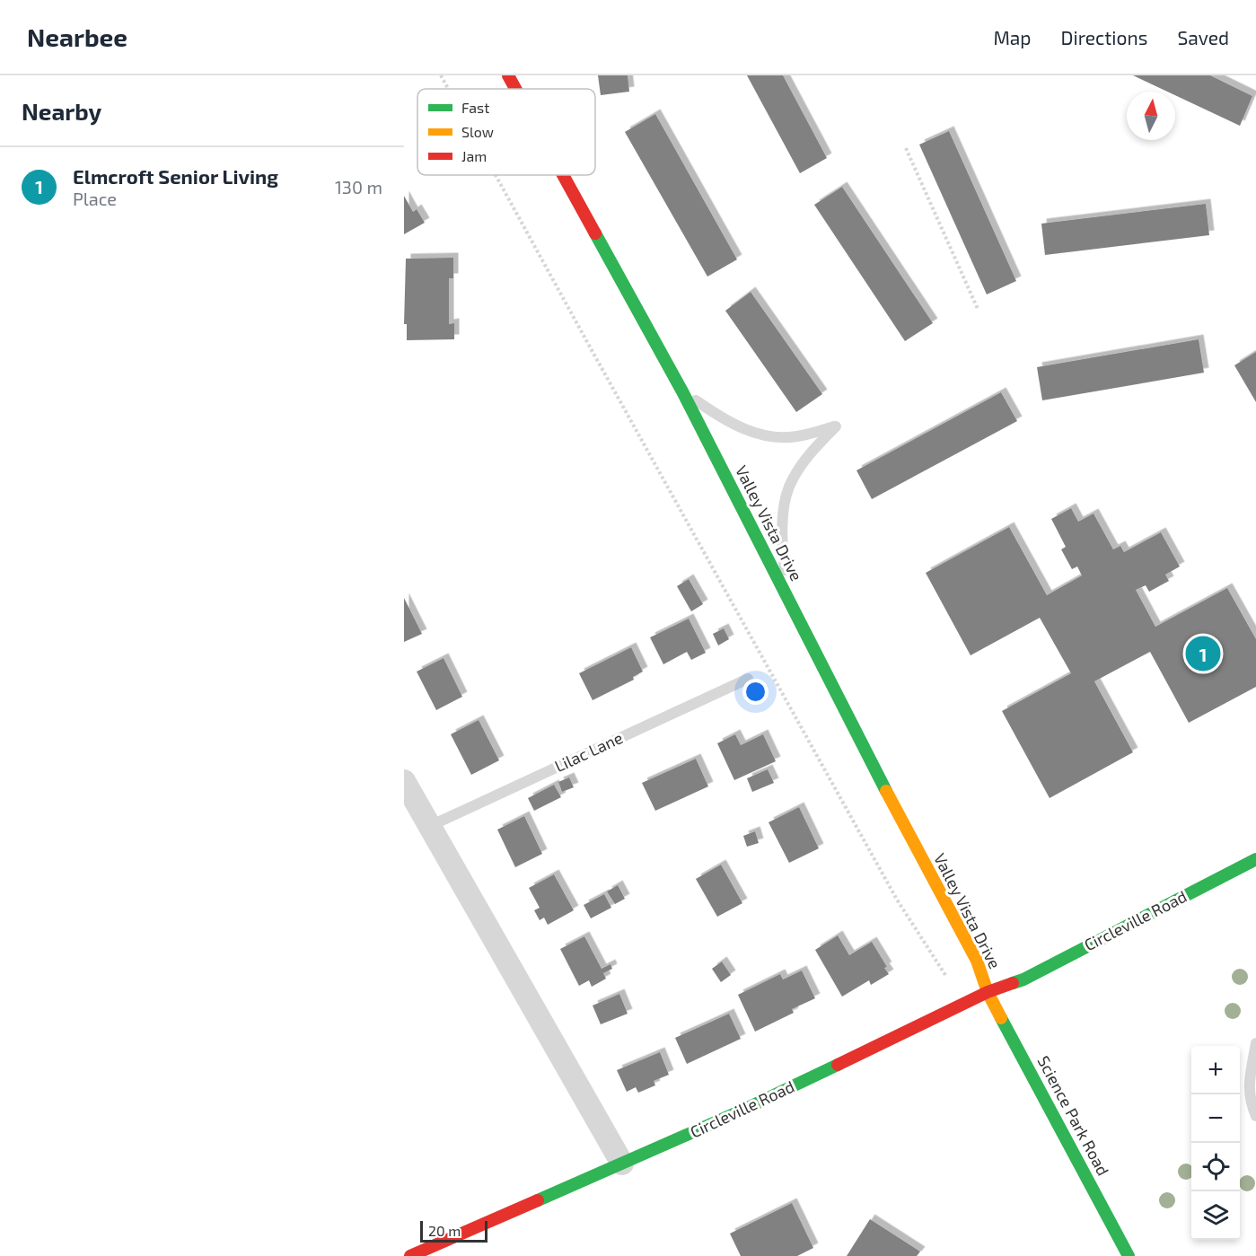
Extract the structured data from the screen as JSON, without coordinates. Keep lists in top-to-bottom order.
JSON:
{
  "streets": {
    "main road": ["Valley Vista Drive", "Circleville Road", "Science Park Road"],
    "lane": ["Lilac Lane"]
  },
  "crossings": [
    ["Valley Vista Drive", "Circleville Road"],
    ["Valley Vista Drive", "Science Park Road"],
    ["Circleville Road", "Science Park Road"]
  ],
  "legend": ["Fast", "Slow", "Jam"],
  "scale_bar": "20 m",
  "north": "top",
  "page": {
    "header": "Nearbee",
    "nav": ["Map", "Directions", "Saved"],
    "heading": "Nearby",
    "list": [
      {
        "mark": "1",
        "name": "Elmcroft Senior Living",
        "note": "Place",
        "value": "130 m"
      }
    ],
    "pins": "1",
    "map_buttons": ["+", "−"],
    "scale": "20 m"
  }
}
